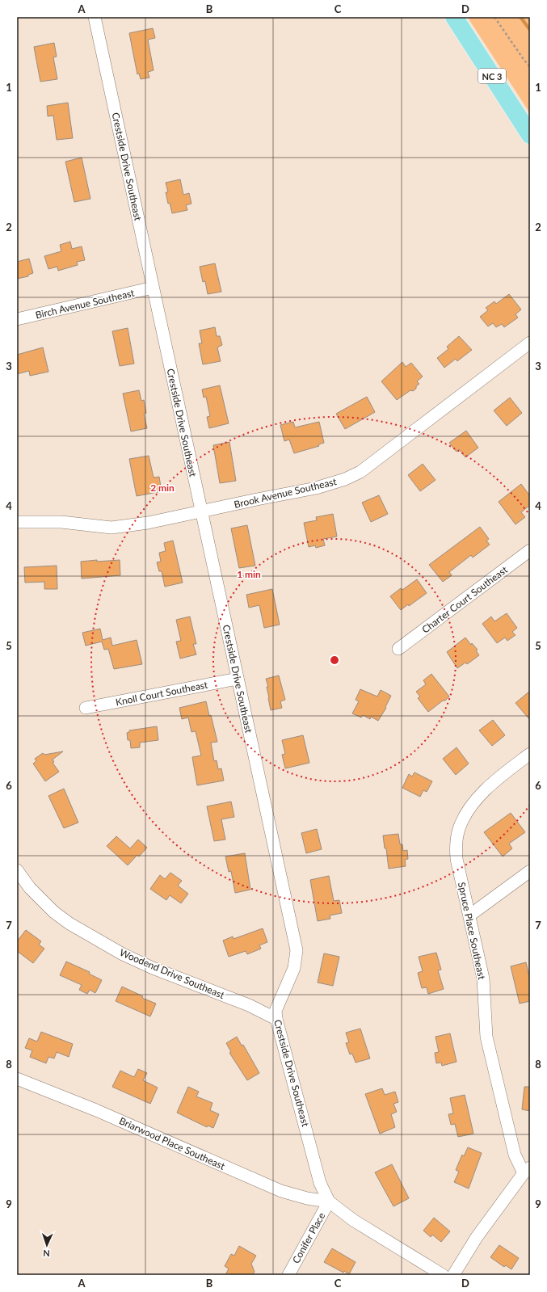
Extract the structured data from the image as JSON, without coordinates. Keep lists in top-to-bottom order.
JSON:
{
  "streets": {
    "main road": ["NC 3"],
    "street": [
      "Crestside Drive Southeast",
      "Birch Avenue Southeast",
      "Brook Avenue Southeast",
      "Charter Court Southeast",
      "Knoll Court Southeast",
      "Spruce Place Southeast",
      "Woodend Drive Southeast",
      "Briarwood Place Southeast",
      "Conifer Place"
    ]
  },
  "crossings": [
    ["Crestside Drive Southeast", "Birch Avenue Southeast"],
    ["Crestside Drive Southeast", "Brook Avenue Southeast"],
    ["Crestside Drive Southeast", "Knoll Court Southeast"],
    ["Crestside Drive Southeast", "Woodend Drive Southeast"],
    ["Crestside Drive Southeast", "Briarwood Place Southeast"],
    ["Crestside Drive Southeast", "Conifer Place"],
    ["Briarwood Place Southeast", "Conifer Place"]
  ],
  "north": "bottom",
  "grid": {
    "columns": [
      "A",
      "B",
      "C",
      "D"
    ],
    "rows": [
      "1",
      "2",
      "3",
      "4",
      "5",
      "6",
      "7",
      "8",
      "9"
    ]
  },
  "rings": ["2 min", "1 min"]
}
